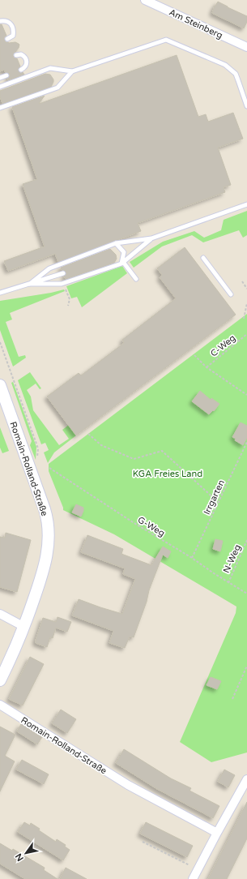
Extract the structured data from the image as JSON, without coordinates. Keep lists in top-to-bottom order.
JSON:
{
  "streets": {
    "main road": ["Romain-Rolland-Straße"],
    "street": ["Am Steinberg"],
    "path": [
      "C-Weg",
      "Irrgarten",
      "G-Weg",
      "N-Weg"
    ]
  },
  "crossings": [
    ["Irrgarten", "G-Weg"],
    ["G-Weg", "N-Weg"]
  ],
  "parks": ["KGA Freies Land"],
  "north": "bottom left"
}
